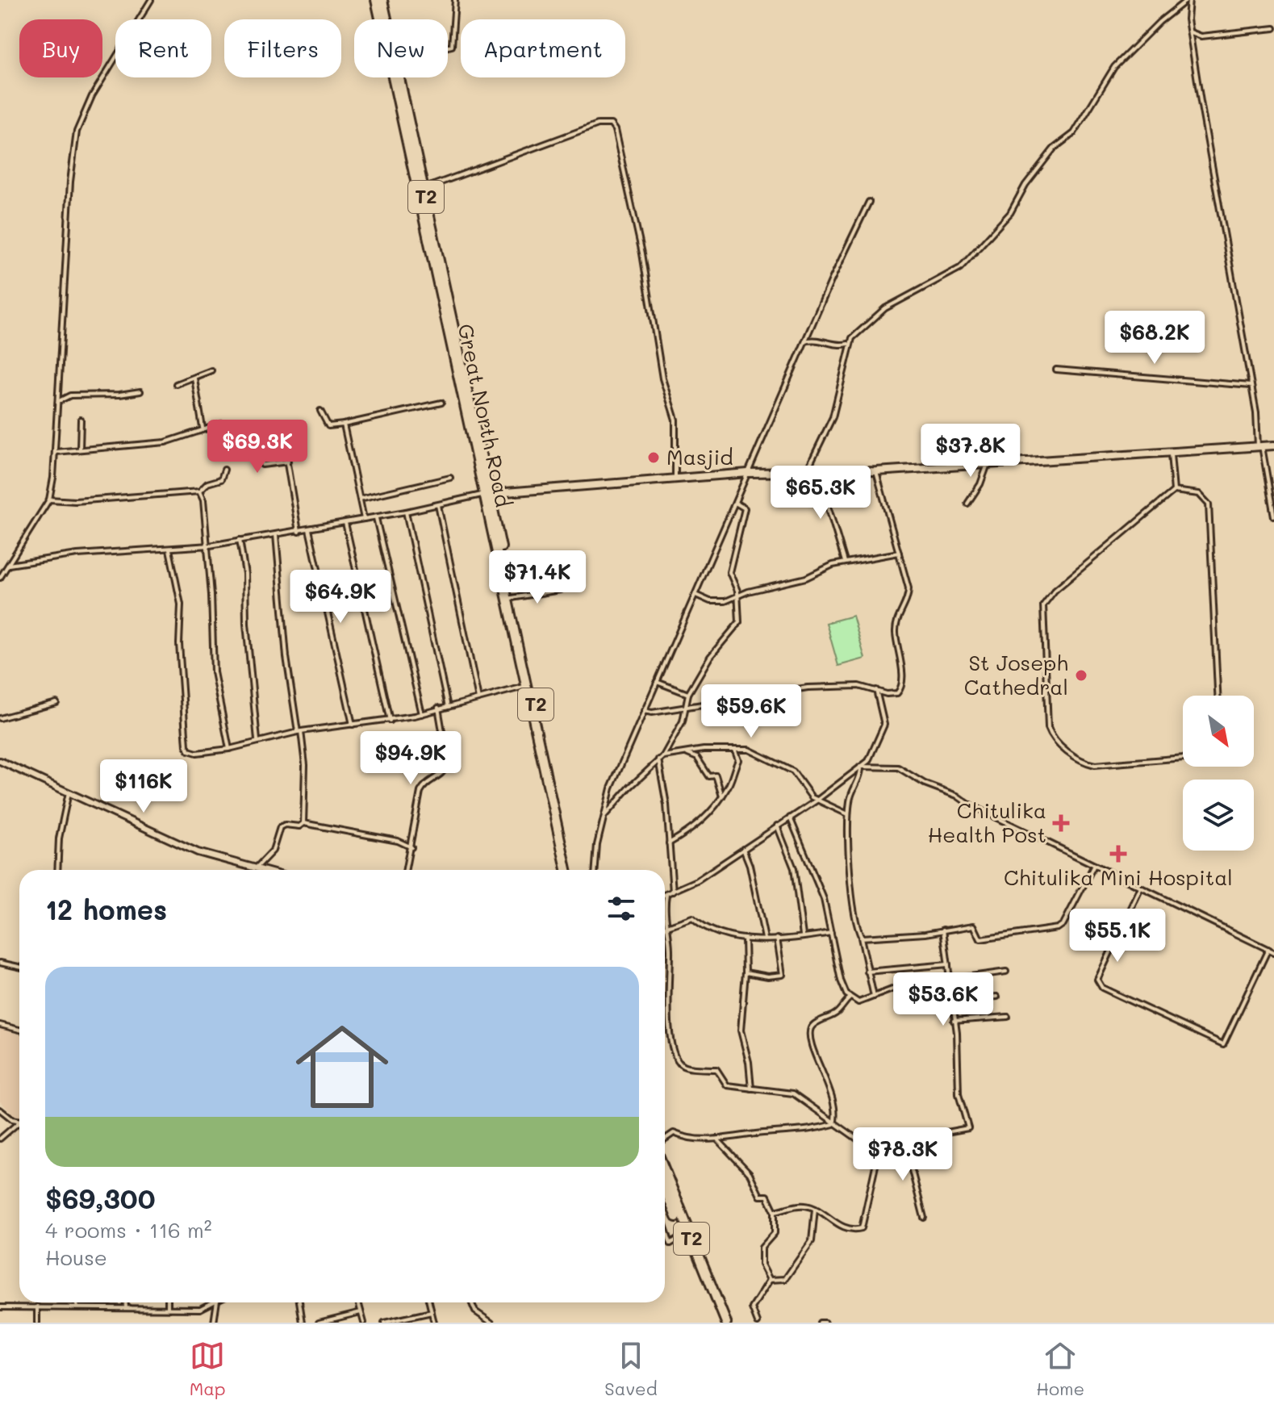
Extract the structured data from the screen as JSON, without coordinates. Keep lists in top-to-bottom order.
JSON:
{
  "streets": {
    "highway": ["T2", "Great North Road"]
  },
  "places": {
    "other": ["Masjid", "St Joseph Cathedral"],
    "health": ["Chitulika Health Post", "Chitulika Mini Hospital"]
  },
  "north": "bottom right",
  "page": {
    "chip": [
      "Buy",
      "Rent",
      "Filters",
      "New",
      "Apartment"
    ],
    "price": [
      "$68.2K",
      "$69.3K",
      "$37.8K",
      "$65.3K",
      "$71.4K",
      "$64.9K",
      "$59.6K",
      "$94.9K",
      "$116K",
      "$55.1K",
      "$53.6K",
      "$78.3K"
    ],
    "heading": "12 homes",
    "list": [
      {
        "name": "$69,300",
        "note": "4 rooms · 116 m² · House"
      }
    ],
    "tabs": ["Map", "Saved", "Home"]
  }
}
